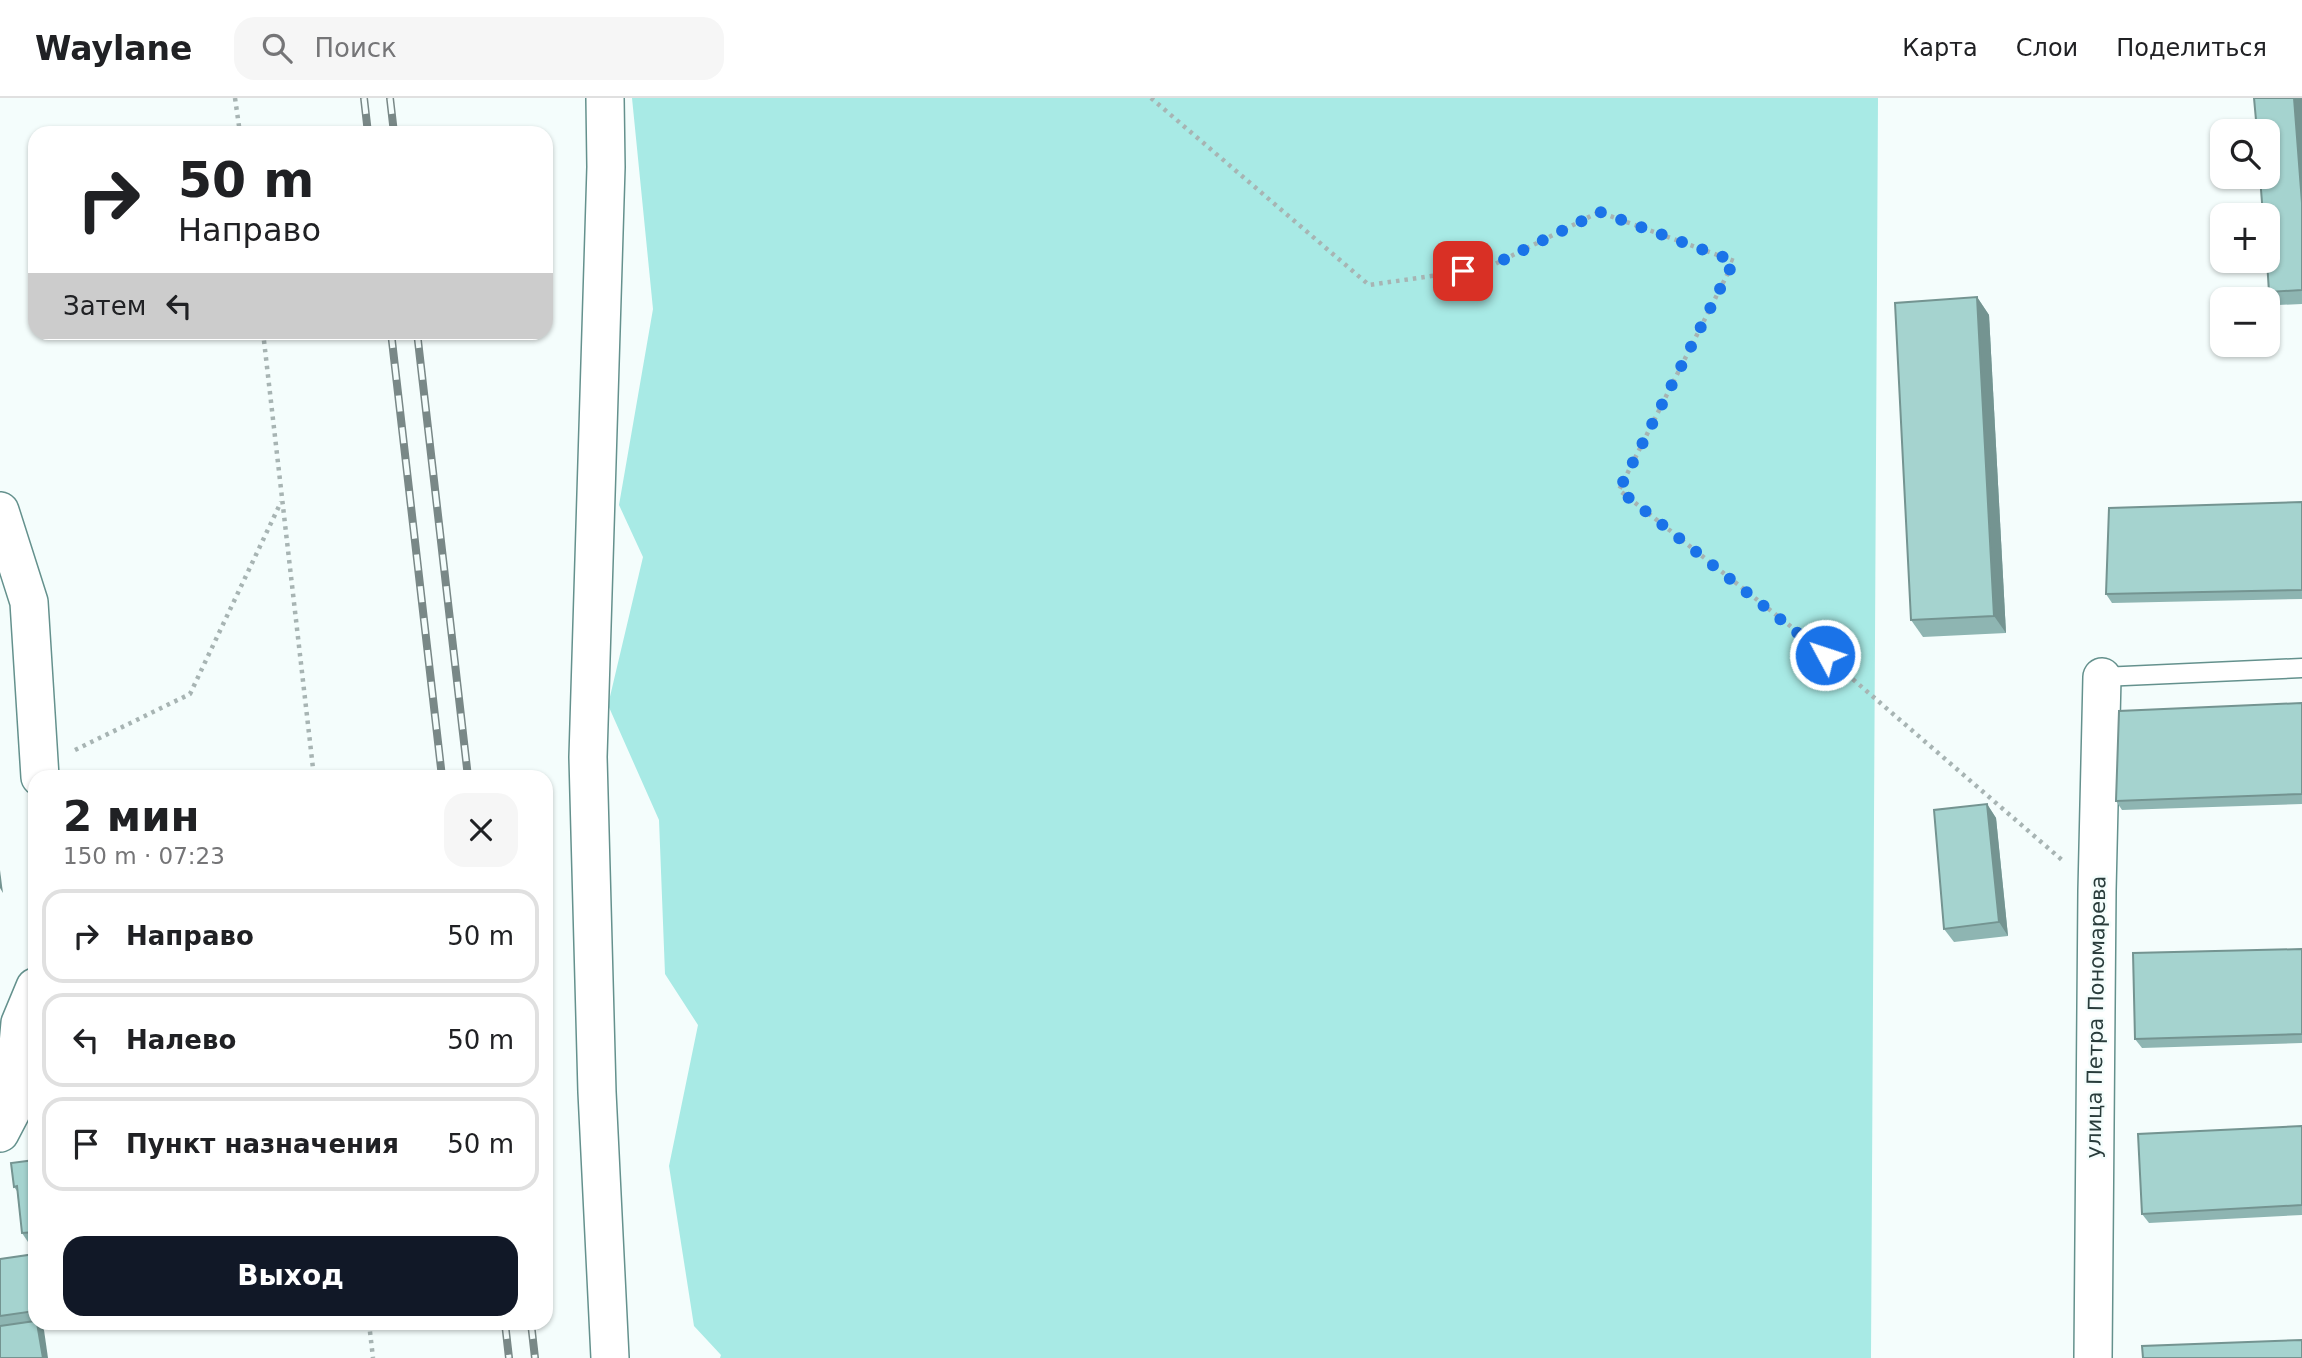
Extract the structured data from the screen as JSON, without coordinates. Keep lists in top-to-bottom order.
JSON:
{
  "streets": {
    "street": ["улица Петра Пономарева"]
  },
  "page": {
    "header": "Waylane",
    "search": "Поиск",
    "nav": ["Карта", "Слои", "Поделиться"],
    "map_buttons": ["+", "−"],
    "turn": ["50 m", "Направо"],
    "then": "Затем",
    "heading": ["2 мин", "150 m · 07:23"],
    "list": [
      {
        "name": "Направо",
        "value": "50 m"
      },
      {
        "name": "Налево",
        "value": "50 m"
      },
      {
        "name": "Пункт назначения",
        "value": "50 m"
      }
    ],
    "buttons": "Выход"
  }
}
